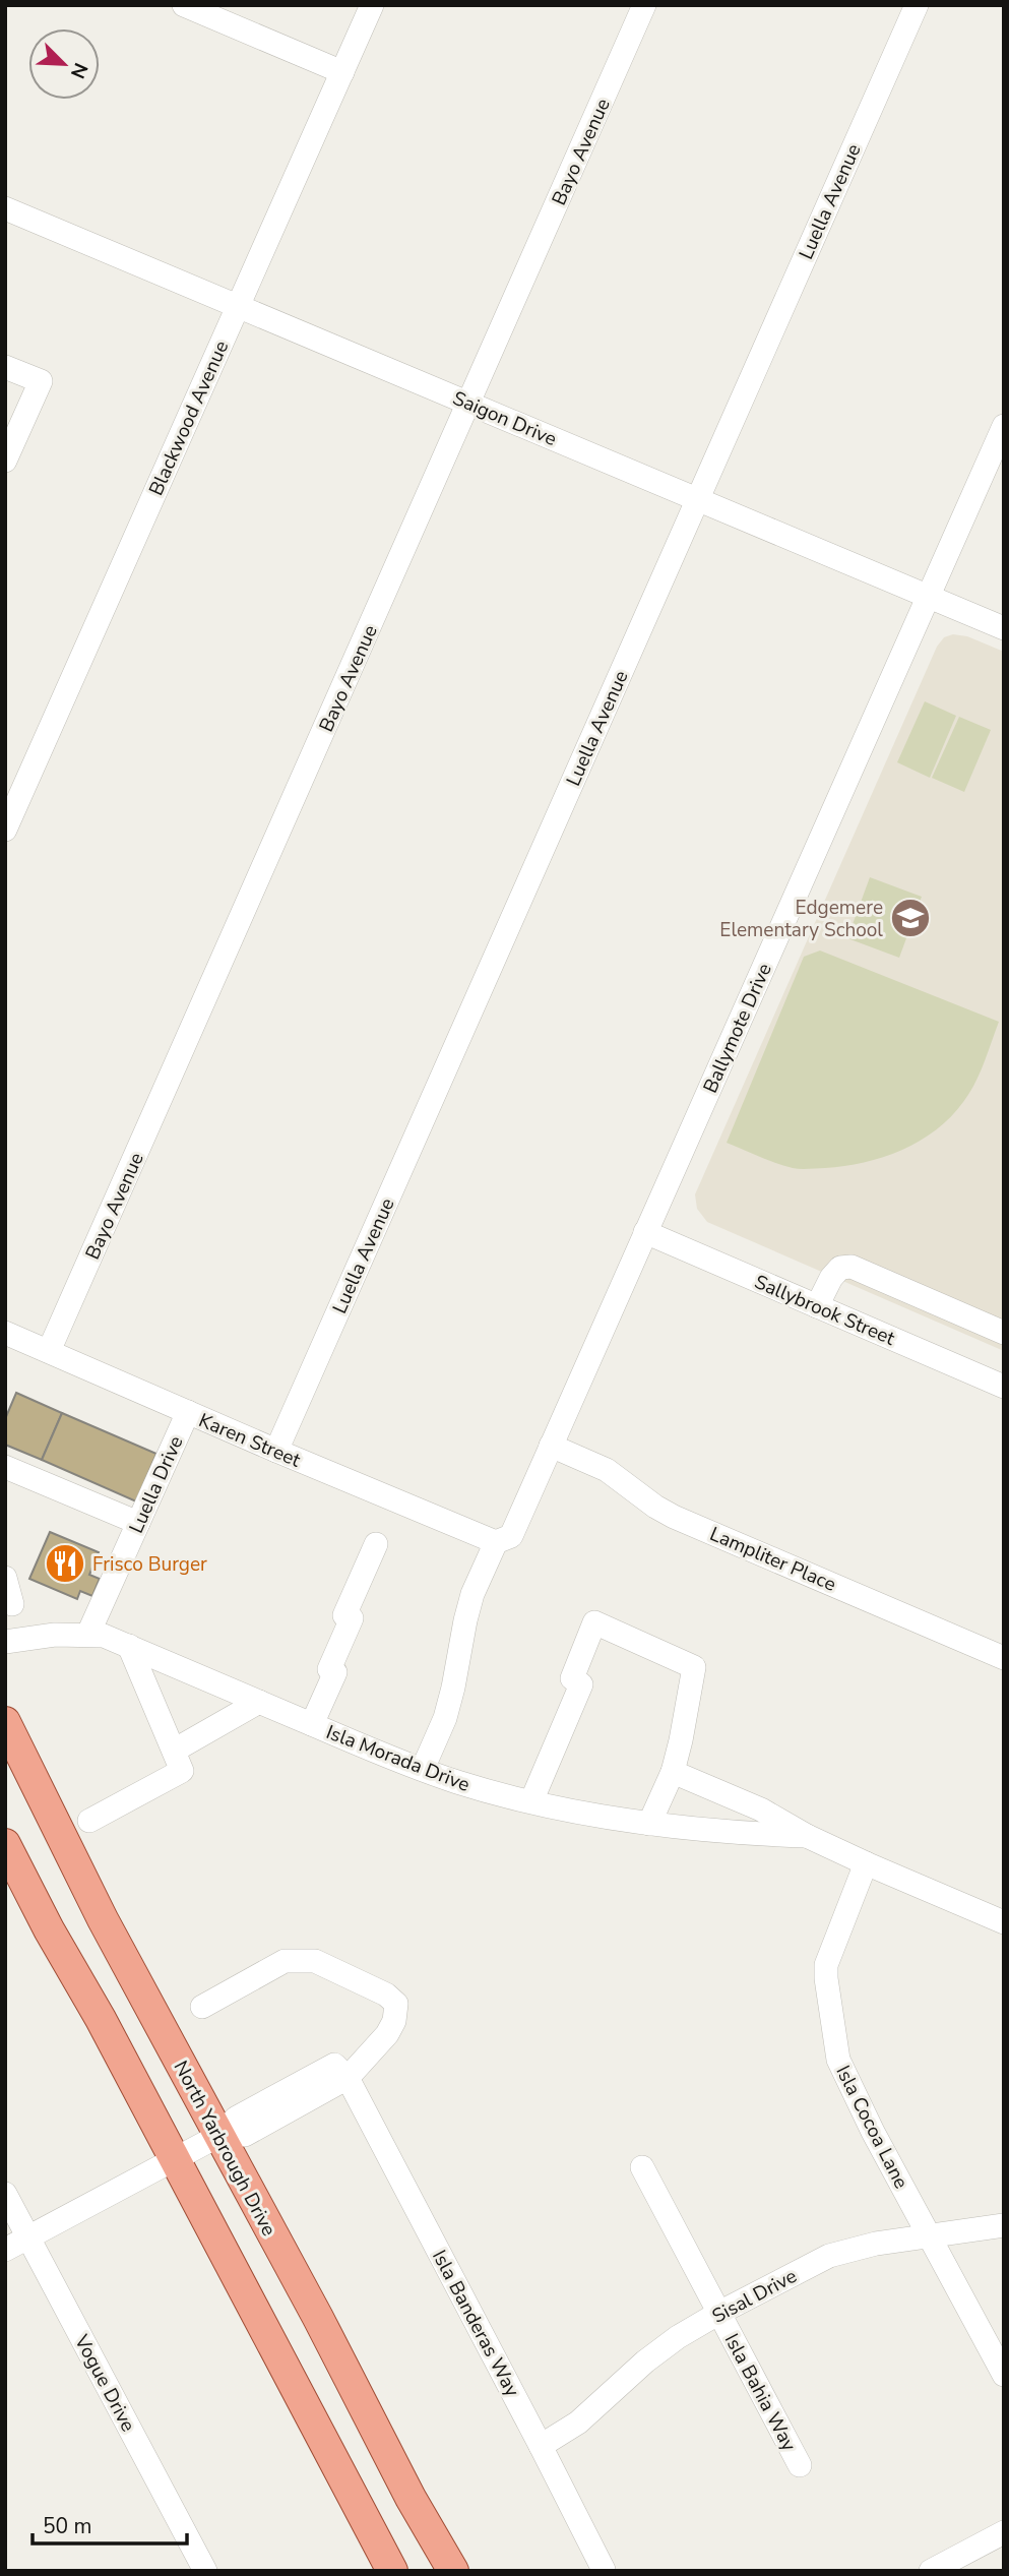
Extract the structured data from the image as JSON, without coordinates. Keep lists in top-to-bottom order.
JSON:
{
  "streets": {
    "main road": ["North Yarbrough Drive"],
    "street": [
      "Bayo Avenue",
      "Luella Avenue",
      "Blackwood Avenue",
      "Saigon Drive",
      "Ballymote Drive",
      "Sallybrook Street",
      "Karen Street",
      "Luella Drive",
      "Lampliter Place",
      "Isla Morada Drive",
      "Isla Cocoa Lane",
      "Sisal Drive",
      "Isla Banderas Way",
      "Vogue Drive",
      "Isla Bahia Way"
    ]
  },
  "crossings": [
    ["Bayo Avenue", "Saigon Drive"],
    ["Bayo Avenue", "Karen Street"],
    ["Luella Avenue", "Saigon Drive"],
    ["Luella Avenue", "Karen Street"],
    ["Blackwood Avenue", "Saigon Drive"],
    ["Saigon Drive", "Ballymote Drive"],
    ["Ballymote Drive", "Sallybrook Street"],
    ["Ballymote Drive", "Karen Street"],
    ["Ballymote Drive", "Lampliter Place"],
    ["Karen Street", "Luella Drive"],
    ["Luella Drive", "Isla Morada Drive"],
    ["Isla Morada Drive", "Isla Cocoa Lane"],
    ["Isla Cocoa Lane", "Sisal Drive"],
    ["Sisal Drive", "Isla Banderas Way"],
    ["Sisal Drive", "Isla Bahia Way"]
  ],
  "places": {
    "school or university": ["Edgemere Elementary School"],
    "restaurant": ["Frisco Burger"]
  },
  "scale_bar": "50 m",
  "north": "bottom right"
}
